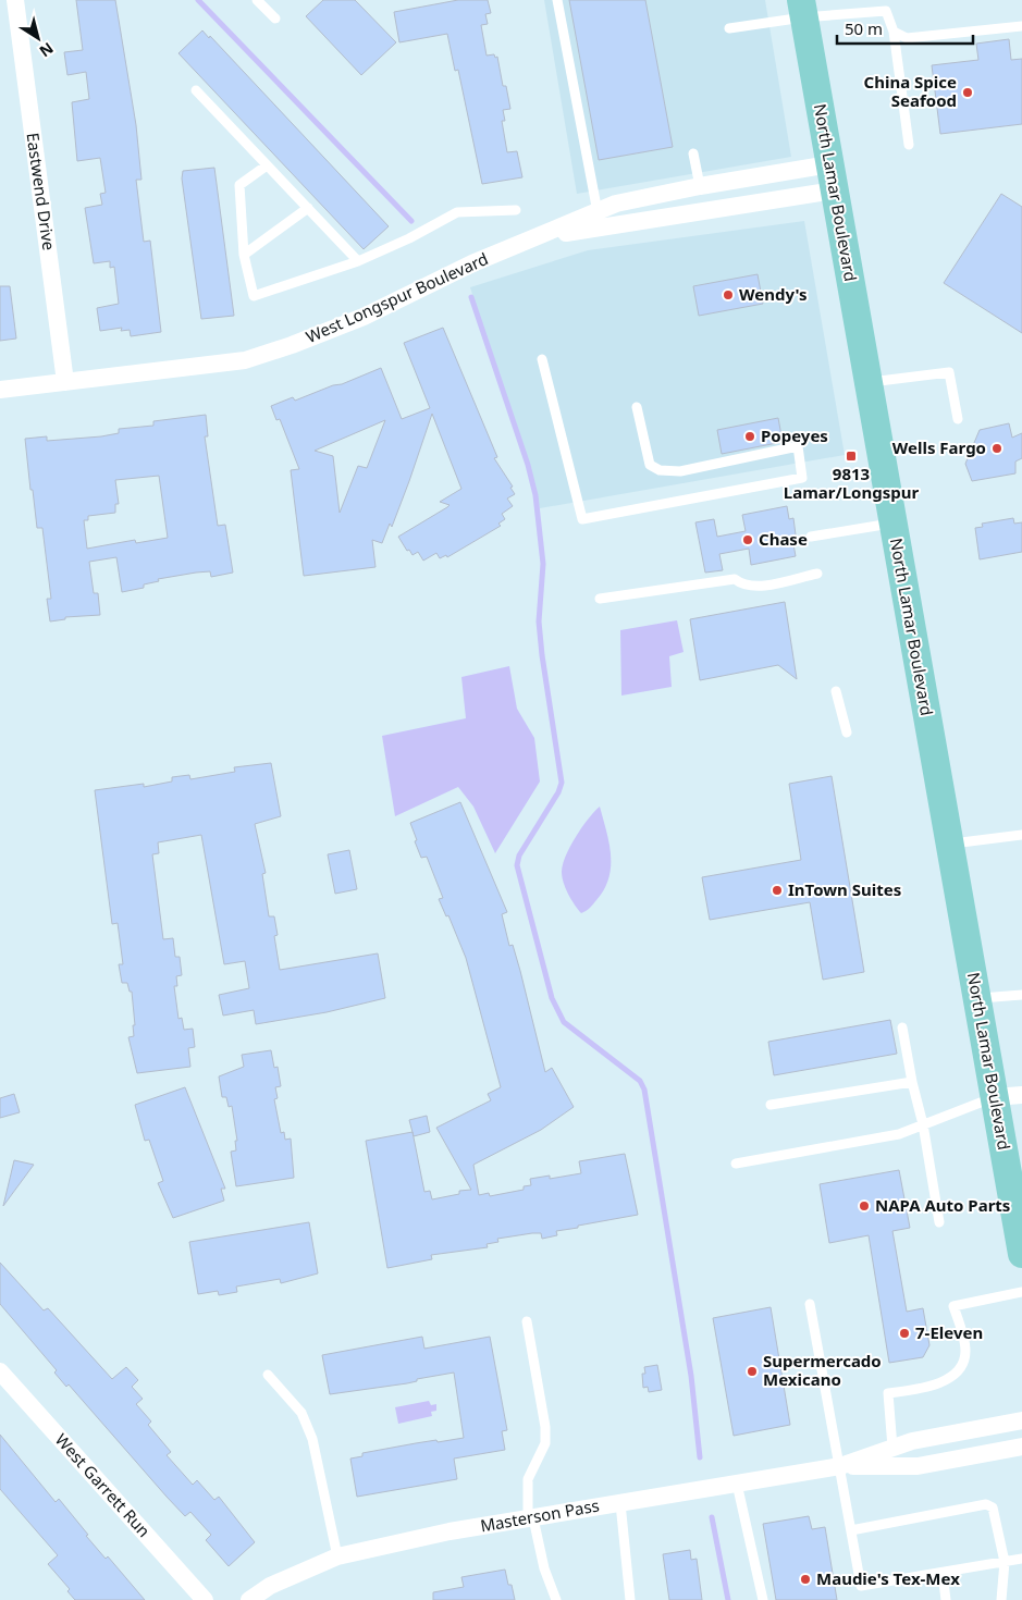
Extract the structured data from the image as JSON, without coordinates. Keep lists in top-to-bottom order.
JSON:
{
  "streets": {
    "main road": ["North Lamar Boulevard"],
    "street": [
      "Eastwend Drive",
      "West Longspur Boulevard",
      "West Garrett Run",
      "Masterson Pass"
    ]
  },
  "crossings": [
    ["Eastwend Drive", "West Longspur Boulevard"],
    ["North Lamar Boulevard", "West Longspur Boulevard"]
  ],
  "places": {
    "other": [
      "China Spice Seafood",
      "Wendy's",
      "Popeyes",
      "Wells Fargo",
      "Chase",
      "InTown Suites",
      "NAPA Auto Parts",
      "7-Eleven",
      "Supermercado Mexicano",
      "Maudie's Tex-Mex"
    ],
    "transit": ["9813 Lamar/Longspur"]
  },
  "scale_bar": "50 m",
  "north": "bottom right"
}
